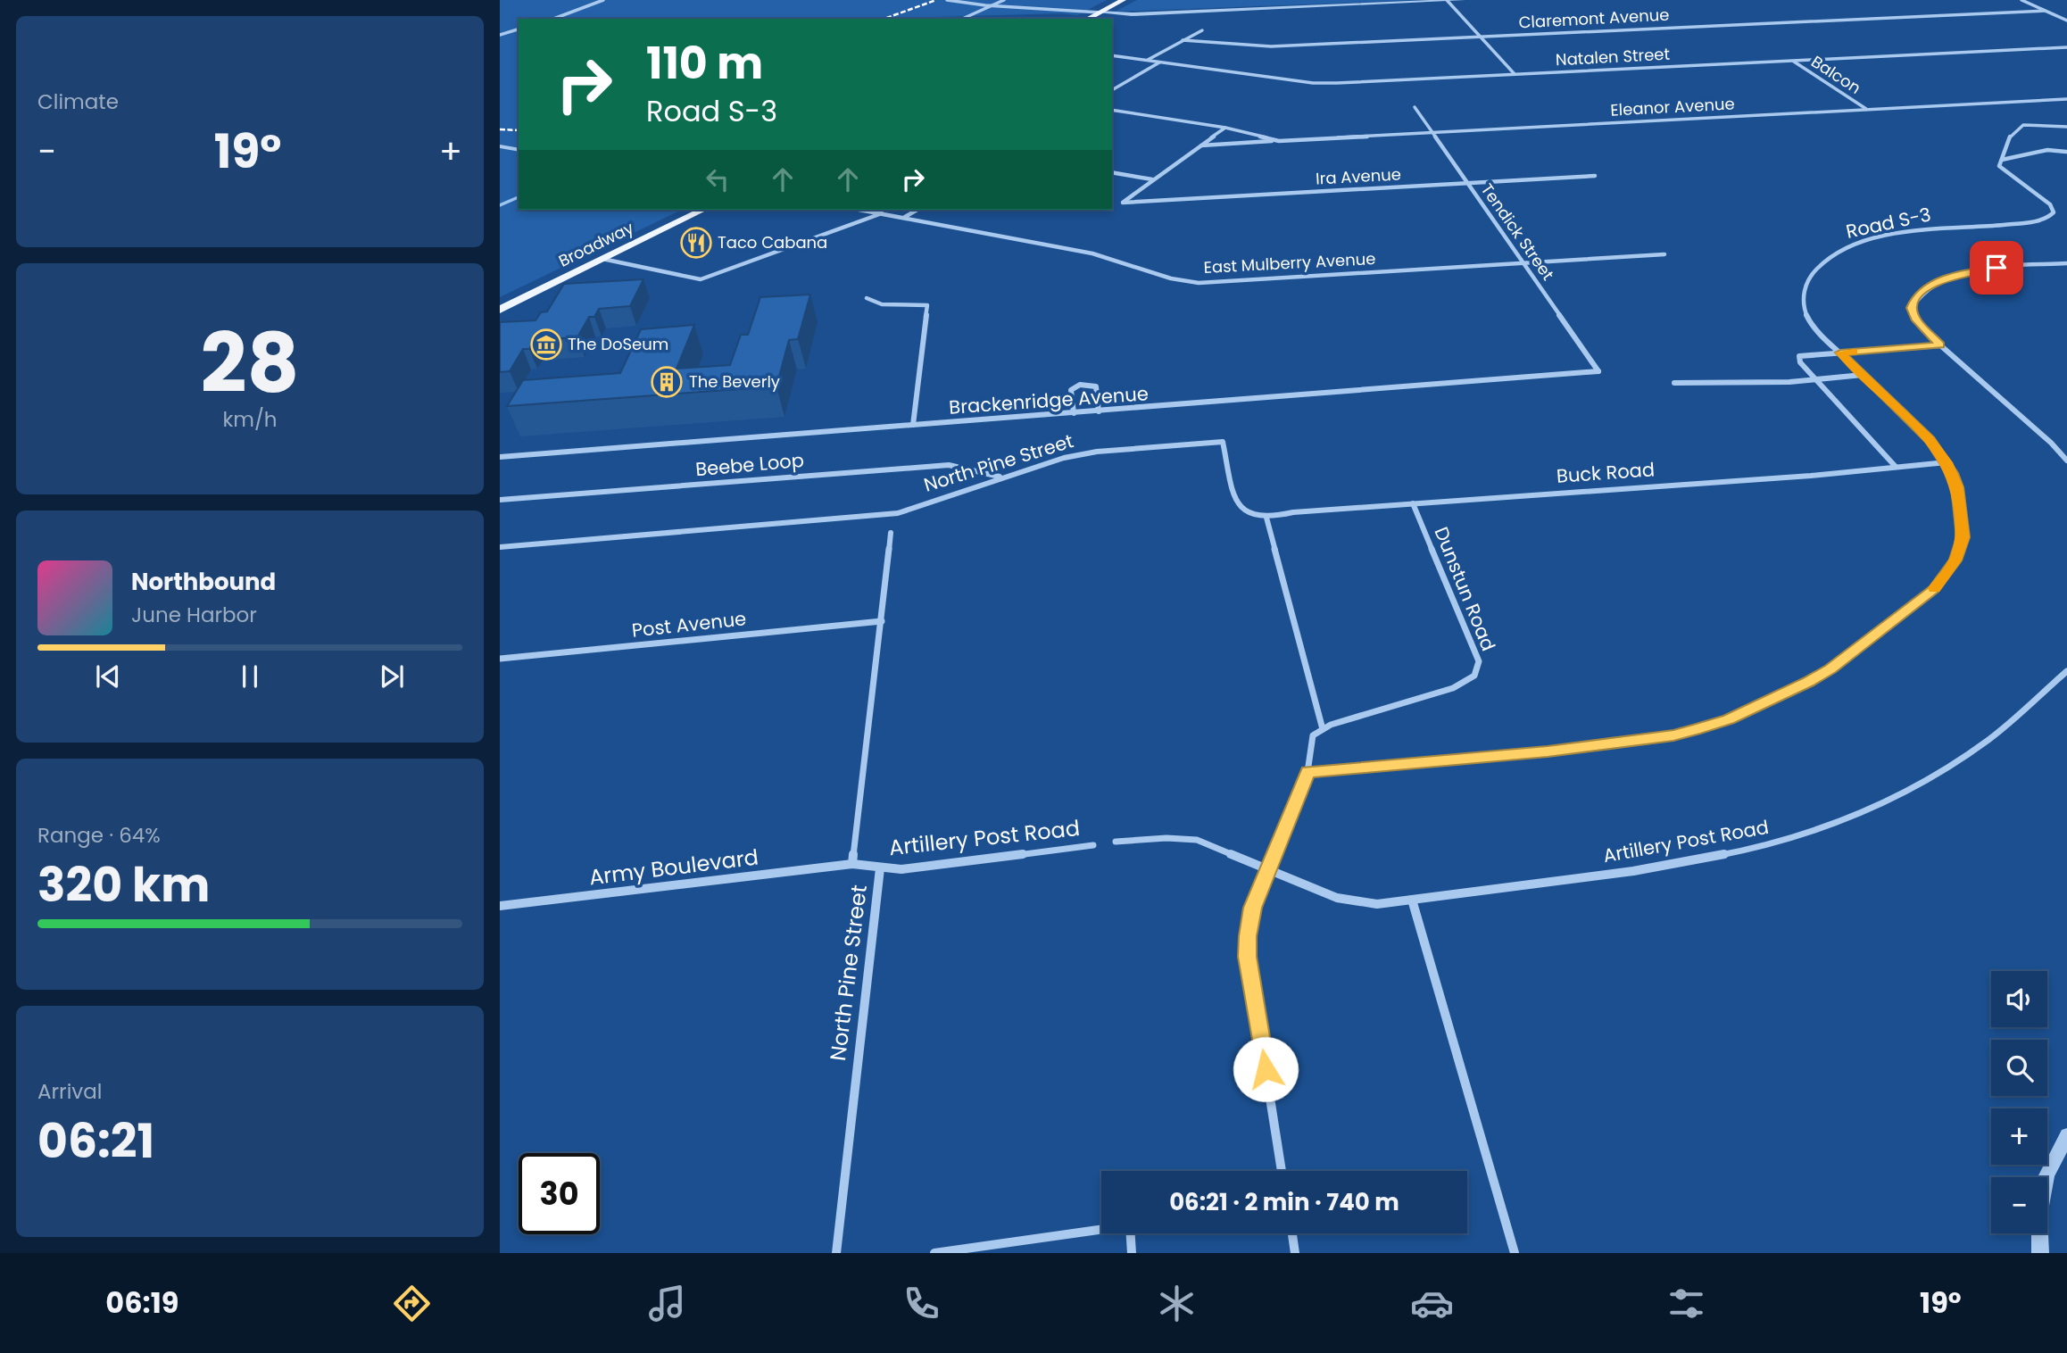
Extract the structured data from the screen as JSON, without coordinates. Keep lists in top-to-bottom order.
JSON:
{
  "streets": {
    "main road": ["Broadway"],
    "street": [
      "Claremont Avenue",
      "Natalen Street",
      "Balcon",
      "Eleanor Avenue",
      "Ira Avenue",
      "Road S-3",
      "Tendick Street",
      "East Mulberry Avenue",
      "Brackenridge Avenue",
      "North Pine Street",
      "Beebe Loop",
      "Buck Road",
      "Dunstun Road",
      "Post Avenue",
      "Artillery Post Road",
      "Army Boulevard"
    ]
  },
  "crossings": [
    ["Natalen Street", "Balcon"],
    ["Balcon", "Eleanor Avenue"],
    ["Eleanor Avenue", "Tendick Street"],
    ["Ira Avenue", "Tendick Street"],
    ["Road S-3", "Buck Road"],
    ["Tendick Street", "East Mulberry Avenue"],
    ["Tendick Street", "Brackenridge Avenue"],
    ["North Pine Street", "Beebe Loop"],
    ["North Pine Street", "Buck Road"],
    ["North Pine Street", "Post Avenue"],
    ["North Pine Street", "Artillery Post Road"],
    ["North Pine Street", "Army Boulevard"],
    ["Buck Road", "Dunstun Road"]
  ],
  "places": {
    "restaurant": ["Taco Cabana"],
    "museum": ["The DoSeum"],
    "building": ["The Beverly"]
  },
  "page": {
    "tile": [
      "Climate",
      ["28", "km/h"],
      ["Range · 64%", "320 km"],
      ["Arrival", "06:21"]
    ],
    "turn": ["110 m", "Road S-3"],
    "heat": ["−", "19°", "+"],
    "song": ["Northbound", "June Harbor"],
    "map_buttons": ["+", "−"],
    "limit": "30",
    "trip": "06:21 · 2 min · 740 m",
    "tabs": ["06:19", "19°"]
  }
}
